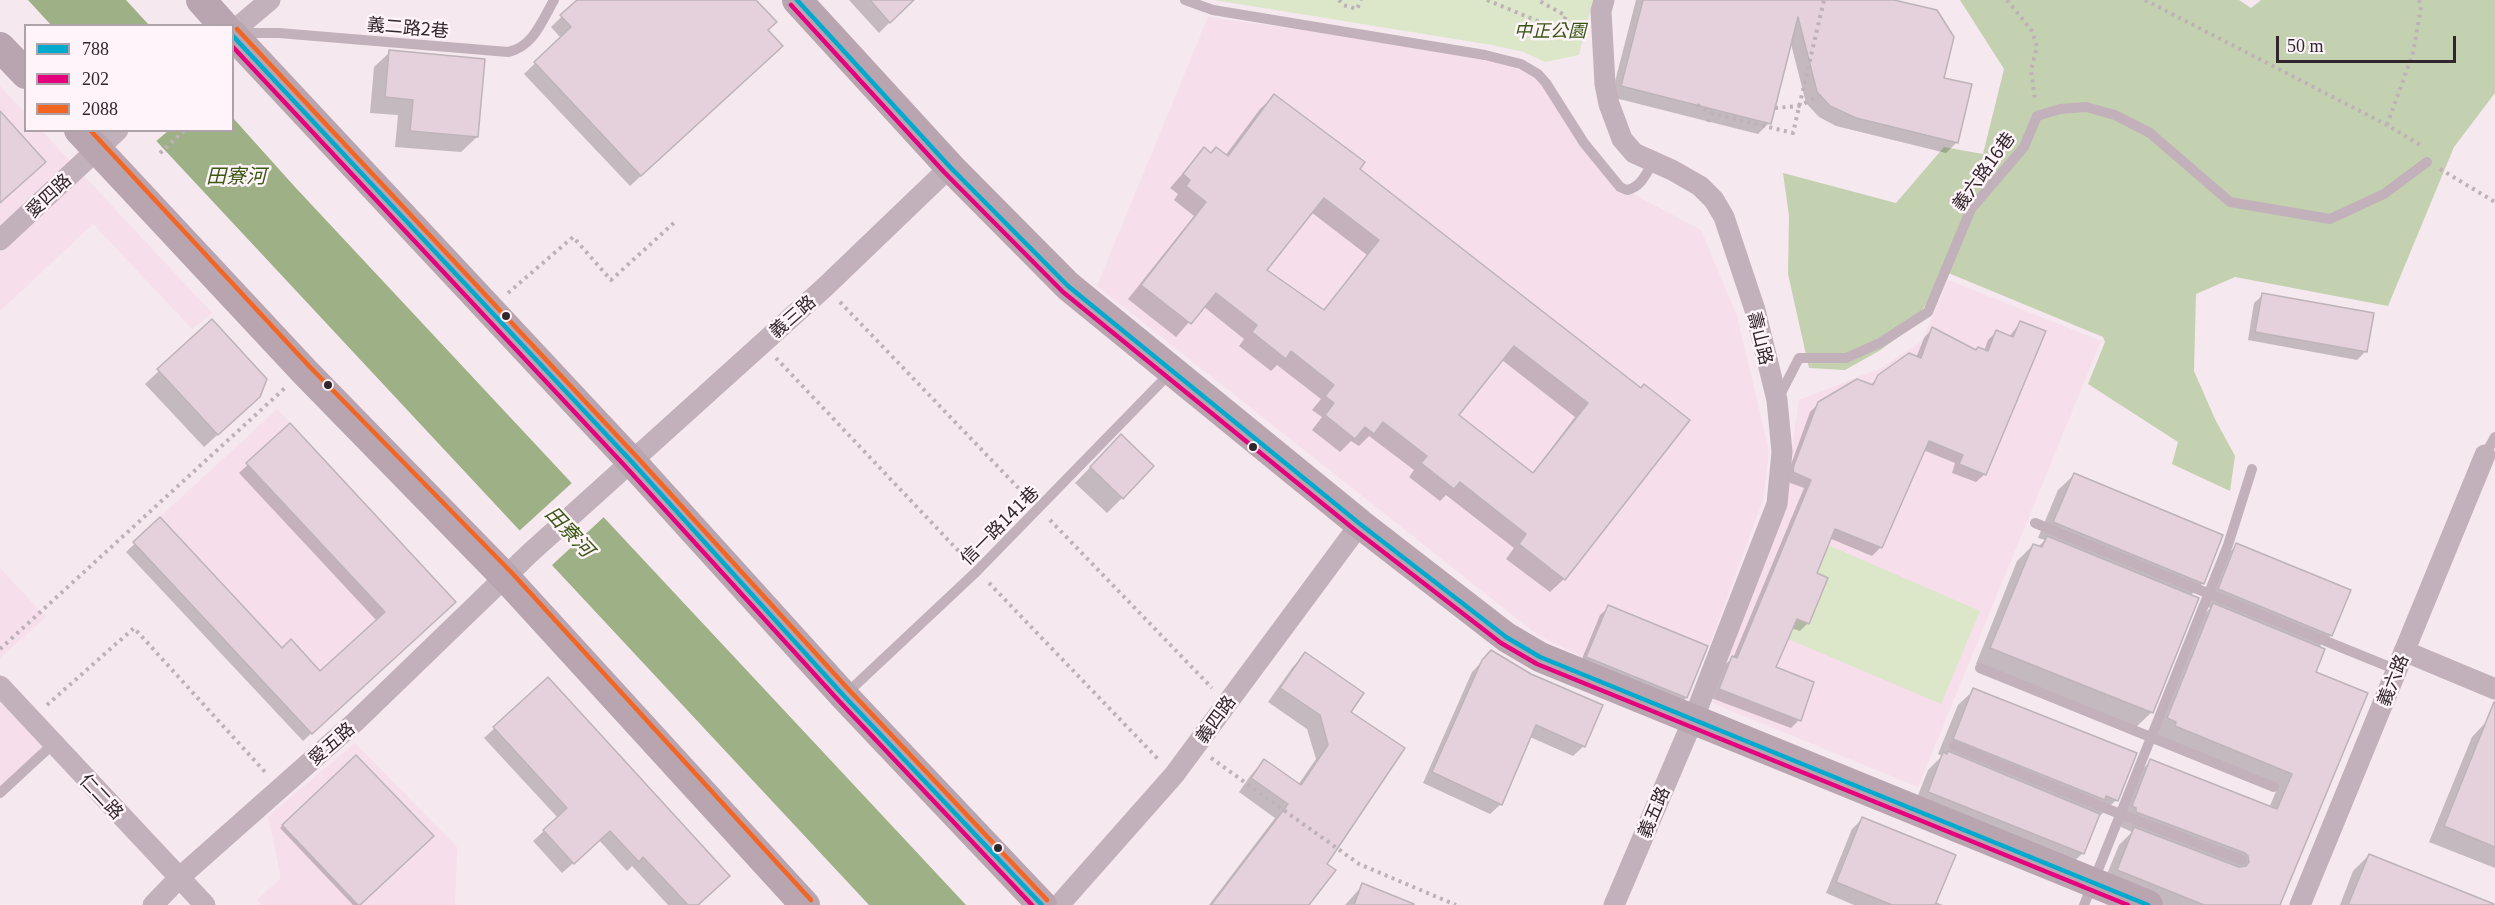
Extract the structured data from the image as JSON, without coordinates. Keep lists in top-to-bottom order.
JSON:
{
  "streets": {
    "street": [
      "愛四路",
      "義三路",
      "壽山路",
      "義六路",
      "義四路",
      "愛五路",
      "仁二路",
      "義五路"
    ],
    "lane": ["義二路2巷", "義六路16巷", "信一路141巷"]
  },
  "crossings": [
    ["義六路16巷", "壽山路"],
    ["義三路", "愛五路"],
    ["壽山路", "義五路"],
    ["愛五路", "仁二路"]
  ],
  "water": ["田寮河"],
  "parks": ["中正公園"],
  "lines": ["transit line 788", "transit line 202", "transit line 2088"],
  "legend": ["788", "202", "2088"],
  "scale_bar": "50 m"
}
